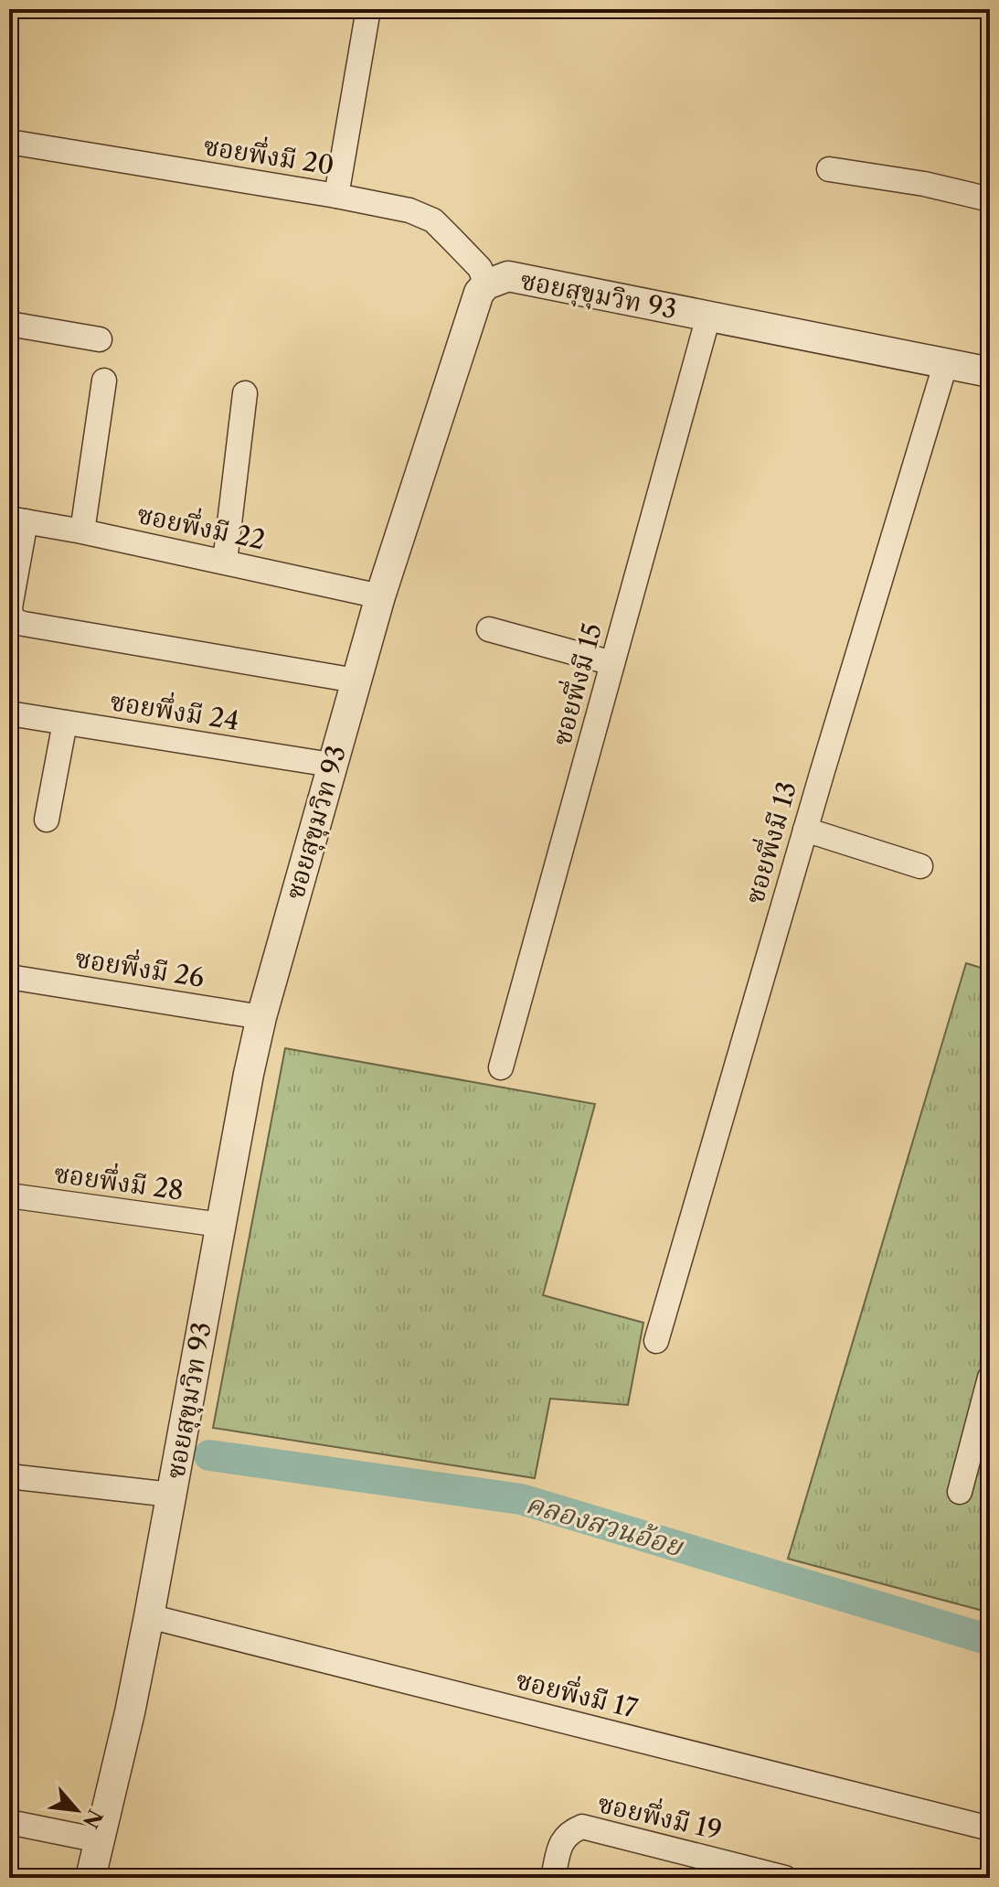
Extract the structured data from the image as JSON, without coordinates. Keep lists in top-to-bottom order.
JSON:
{
  "streets": {
    "street": [
      "ซอยพึ่งมี 20",
      "ซอยสุขุมวิท 93",
      "ซอยพึ่งมี 22",
      "ซอยพึ่งมี 15",
      "ซอยพึ่งมี 24",
      "ซอยพึ่งมี 13",
      "ซอยพึ่งมี 26",
      "ซอยพึ่งมี 28",
      "ซอยพึ่งมี 17",
      "ซอยพึ่งมี 19"
    ]
  },
  "crossings": [
    ["ซอยพึ่งมี 20", "ซอยสุขุมวิท 93"],
    ["ซอยสุขุมวิท 93", "ซอยพึ่งมี 22"],
    ["ซอยสุขุมวิท 93", "ซอยพึ่งมี 15"],
    ["ซอยสุขุมวิท 93", "ซอยพึ่งมี 24"],
    ["ซอยสุขุมวิท 93", "ซอยพึ่งมี 13"],
    ["ซอยสุขุมวิท 93", "ซอยพึ่งมี 26"],
    ["ซอยสุขุมวิท 93", "ซอยพึ่งมี 28"],
    ["ซอยสุขุมวิท 93", "ซอยพึ่งมี 17"]
  ],
  "water": ["คลองสวนอ้อย"],
  "north": "bottom right"
}
